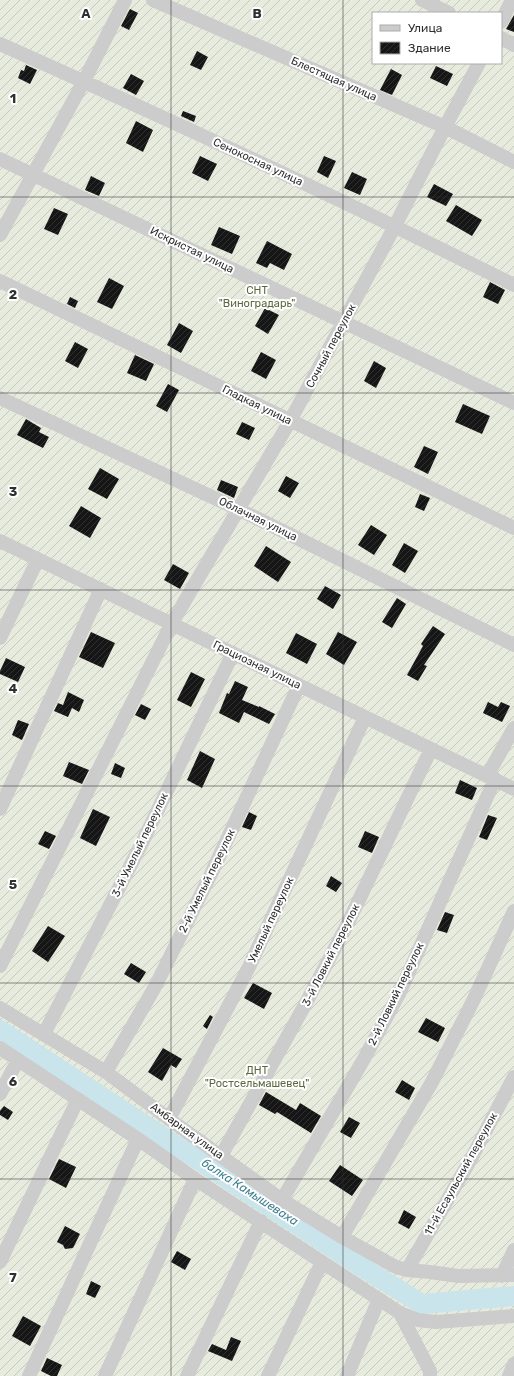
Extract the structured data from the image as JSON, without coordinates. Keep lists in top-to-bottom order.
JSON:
{
  "streets": {
    "street": [
      "Блестящая улица",
      "Сенокосная улица",
      "Искристая улица",
      "Сочный переулок",
      "Гладкая улица",
      "Облачная улица",
      "Грациозная улица",
      "3-й Умелый переулок",
      "2-й Умелый переулок",
      "Умелый переулок",
      "3-й Ловкий переулок",
      "2-й Ловкий переулок",
      "Амбарная улица",
      "11-й Есаульский переулок"
    ]
  },
  "crossings": [
    ["Блестящая улица", "Сочный переулок"],
    ["Сенокосная улица", "Сочный переулок"],
    ["Искристая улица", "Сочный переулок"],
    ["Сочный переулок", "Гладкая улица"],
    ["Сочный переулок", "Облачная улица"],
    ["Сочный переулок", "Грациозная улица"],
    ["Грациозная улица", "3-й Умелый переулок"],
    ["Грациозная улица", "2-й Умелый переулок"],
    ["Грациозная улица", "Умелый переулок"],
    ["Грациозная улица", "3-й Ловкий переулок"],
    ["Грациозная улица", "2-й Ловкий переулок"],
    ["3-й Умелый переулок", "Амбарная улица"],
    ["2-й Умелый переулок", "Амбарная улица"],
    ["Умелый переулок", "Амбарная улица"],
    ["3-й Ловкий переулок", "Амбарная улица"],
    ["2-й Ловкий переулок", "Амбарная улица"],
    ["Амбарная улица", "11-й Есаульский переулок"]
  ],
  "water": ["балка Камышеваха"],
  "parks": ["СНТ \"Виноградарь\"", "ДНТ \"Ростсельмашевец\""],
  "legend": ["Улица", "Здание"],
  "grid": {
    "columns": ["A", "B"],
    "rows": [
      "1",
      "2",
      "3",
      "4",
      "5",
      "6",
      "7"
    ]
  }
}
